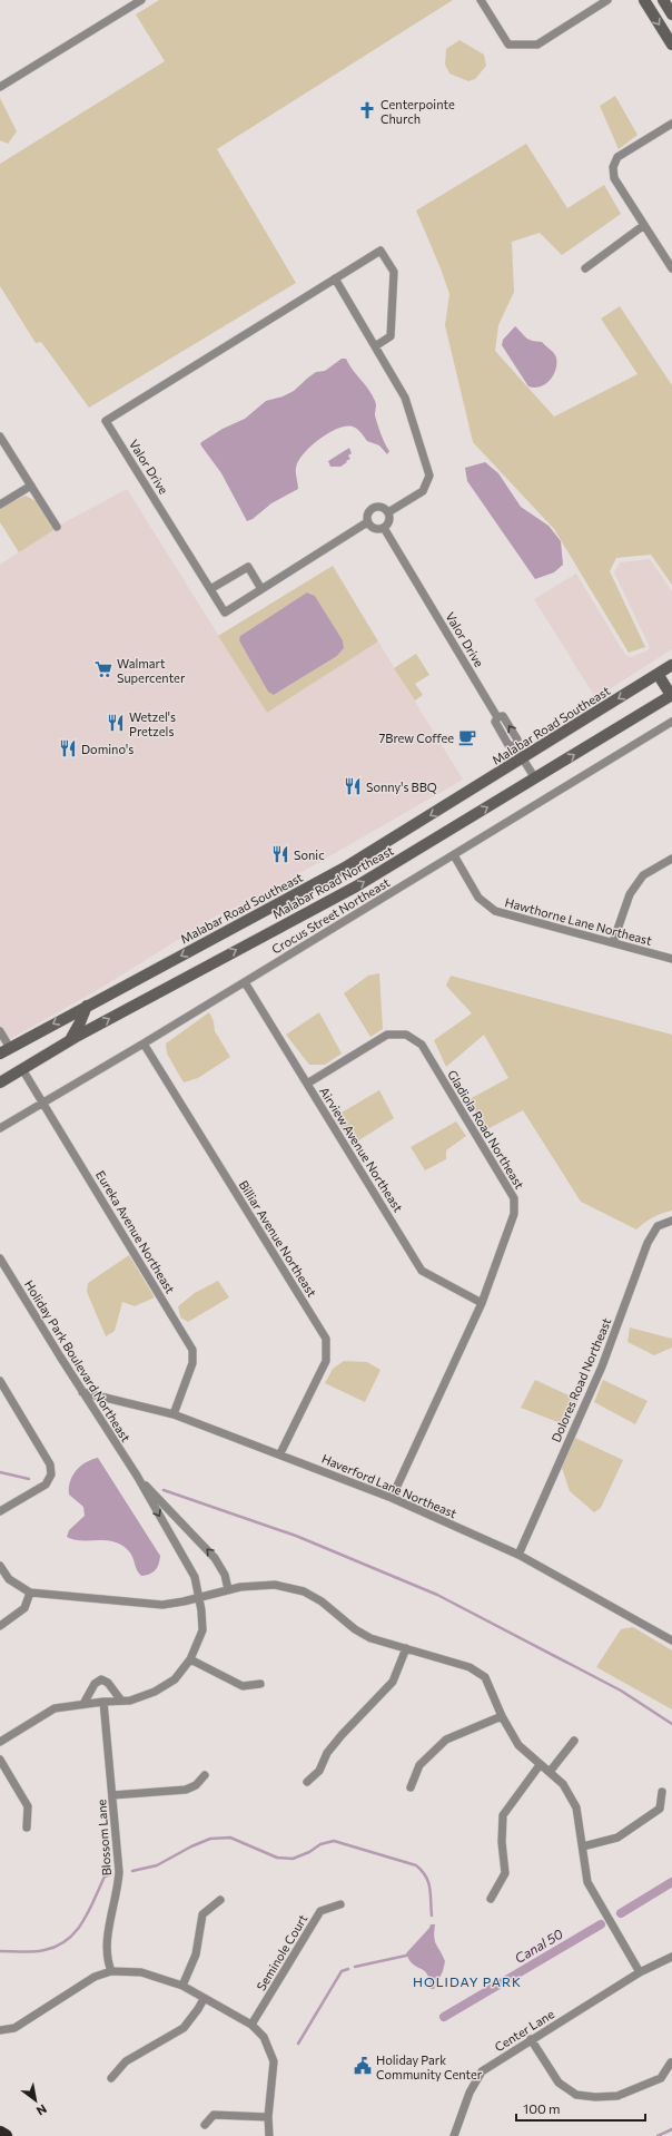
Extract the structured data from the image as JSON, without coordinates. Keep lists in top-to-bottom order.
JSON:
{
  "streets": {
    "main road": ["Malabar Road Southeast", "Malabar Road Northeast"],
    "street": [
      "Valor Drive",
      "Crocus Street Northeast",
      "Hawthorne Lane Northeast",
      "Gladiola Road Northeast",
      "Airview Avenue Northeast",
      "Eureka Avenue Northeast",
      "Billiar Avenue Northeast",
      "Holiday Park Boulevard Northeast",
      "Dolores Road Northeast",
      "Haverford Lane Northeast",
      "Blossom Lane",
      "Seminole Court",
      "Center Lane"
    ]
  },
  "crossings": [
    ["Valor Drive", "Malabar Road Southeast"],
    ["Valor Drive", "Malabar Road Northeast"],
    ["Malabar Road Northeast", "Eureka Avenue Northeast"],
    ["Crocus Street Northeast", "Hawthorne Lane Northeast"],
    ["Crocus Street Northeast", "Airview Avenue Northeast"],
    ["Crocus Street Northeast", "Eureka Avenue Northeast"],
    ["Crocus Street Northeast", "Billiar Avenue Northeast"],
    ["Gladiola Road Northeast", "Airview Avenue Northeast"],
    ["Gladiola Road Northeast", "Haverford Lane Northeast"],
    ["Eureka Avenue Northeast", "Haverford Lane Northeast"],
    ["Billiar Avenue Northeast", "Haverford Lane Northeast"],
    ["Holiday Park Boulevard Northeast", "Haverford Lane Northeast"],
    ["Holiday Park Boulevard Northeast", "Blossom Lane"],
    ["Dolores Road Northeast", "Haverford Lane Northeast"]
  ],
  "one_way": ["Malabar Road Southeast", "Malabar Road Northeast"],
  "districts": ["HOLIDAY PARK"],
  "water": ["Canal 50"],
  "places": {
    "church": ["Centerpointe Church"],
    "supermarket": ["Walmart Supercenter"],
    "restaurant": [
      "Wetzel's Pretzels",
      "Domino's",
      "Sonny's BBQ",
      "Sonic"
    ],
    "cafe": ["7Brew Coffee"],
    "public building": ["Holiday Park Community Center"]
  },
  "scale_bar": "100 m",
  "north": "bottom right"
}
